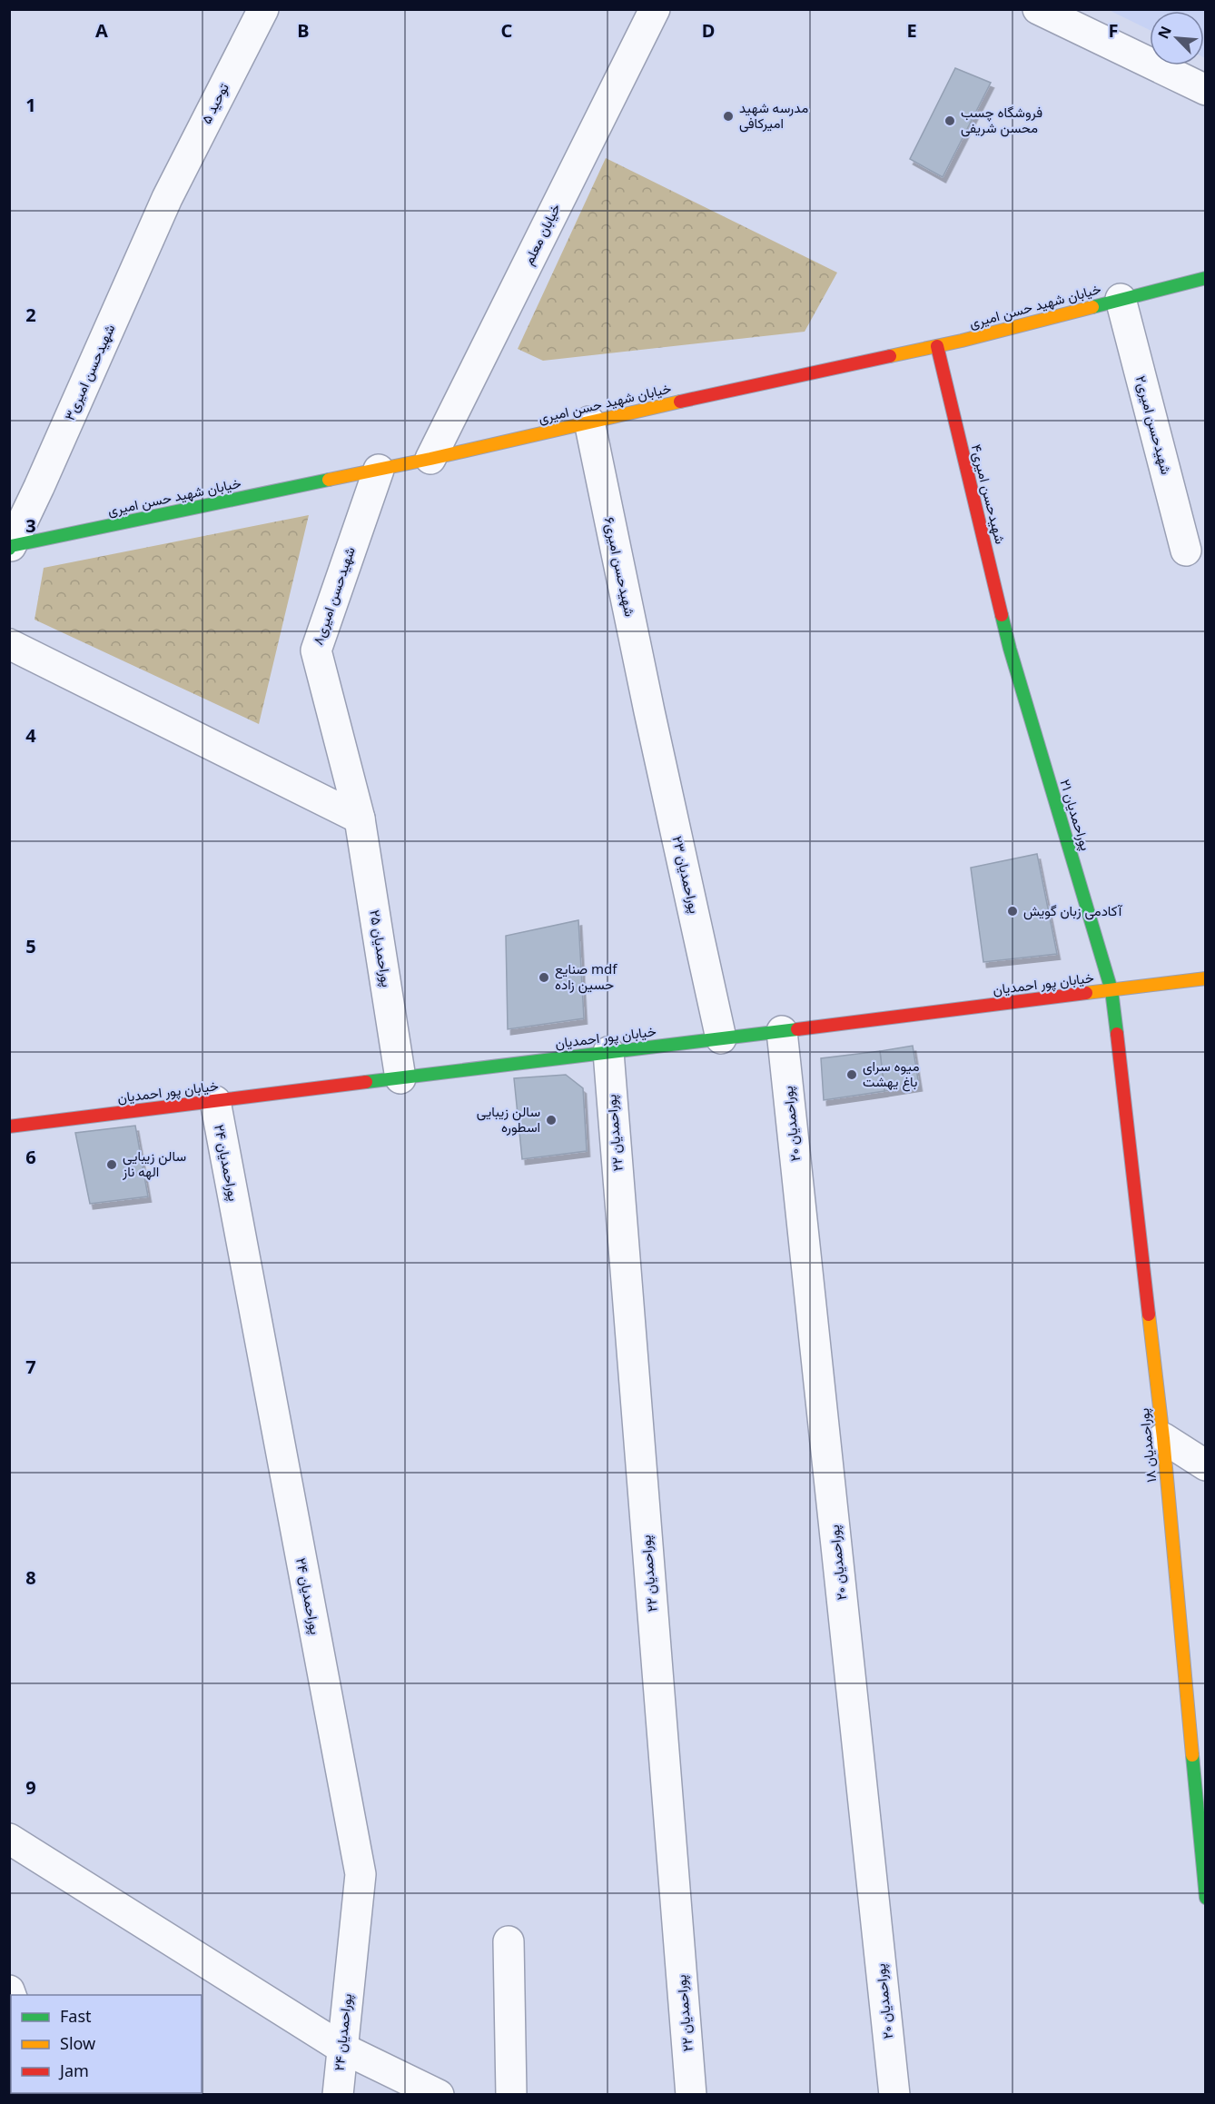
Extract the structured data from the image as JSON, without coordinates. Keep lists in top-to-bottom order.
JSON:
{
  "streets": {
    "street": [
      "توحید ۵",
      "خیابان معلم",
      "خیابان شهید حسن امیری",
      "شهیدحسن امیری۳",
      "شهیدحسن امیری۲",
      "شهیدحسن امیری۴",
      "شهیدحسن امیری۶",
      "شهیدحسن امیری۸",
      "پوراحمدیان ۲۱",
      "پوراحمدیان ۲۳",
      "پوراحمدیان ۲۵",
      "خیابان پور احمدیان",
      "پوراحمدیان ۲۰",
      "پوراحمدیان ۲۲",
      "پوراحمدیان ۲۴",
      "پوراحمدیان ۱۸"
    ]
  },
  "crossings": [
    ["توحید ۵", "شهیدحسن امیری۳"],
    ["خیابان معلم", "خیابان شهید حسن امیری"],
    ["خیابان شهید حسن امیری", "شهیدحسن امیری۳"],
    ["خیابان شهید حسن امیری", "شهیدحسن امیری۲"],
    ["خیابان شهید حسن امیری", "شهیدحسن امیری۴"],
    ["خیابان شهید حسن امیری", "شهیدحسن امیری۶"],
    ["خیابان شهید حسن امیری", "شهیدحسن امیری۸"],
    ["شهیدحسن امیری۴", "پوراحمدیان ۲۱"],
    ["شهیدحسن امیری۶", "پوراحمدیان ۲۳"],
    ["شهیدحسن امیری۸", "پوراحمدیان ۲۵"],
    ["پوراحمدیان ۲۱", "خیابان پور احمدیان"],
    ["پوراحمدیان ۲۱", "پوراحمدیان ۱۸"],
    ["پوراحمدیان ۲۳", "خیابان پور احمدیان"],
    ["پوراحمدیان ۲۵", "خیابان پور احمدیان"],
    ["خیابان پور احمدیان", "پوراحمدیان ۲۰"],
    ["خیابان پور احمدیان", "پوراحمدیان ۲۲"],
    ["خیابان پور احمدیان", "پوراحمدیان ۲۴"],
    ["خیابان پور احمدیان", "پوراحمدیان ۱۸"]
  ],
  "places": [
    "مدرسه شهید امیرکافی",
    "فروشگاه چسب محسن شریفی",
    "آکادمی زبان گویش",
    "صنایع mdf حسین زاده",
    "میوه سرای باغ یهشت",
    "سالن زیبایی اسطوره",
    "سالن زیبایی الهه ناز"
  ],
  "legend": ["Fast", "Slow", "Jam"],
  "north": "top left",
  "grid": {
    "columns": [
      "A",
      "B",
      "C",
      "D",
      "E",
      "F"
    ],
    "rows": [
      "1",
      "2",
      "3",
      "4",
      "5",
      "6",
      "7",
      "8",
      "9"
    ]
  }
}
